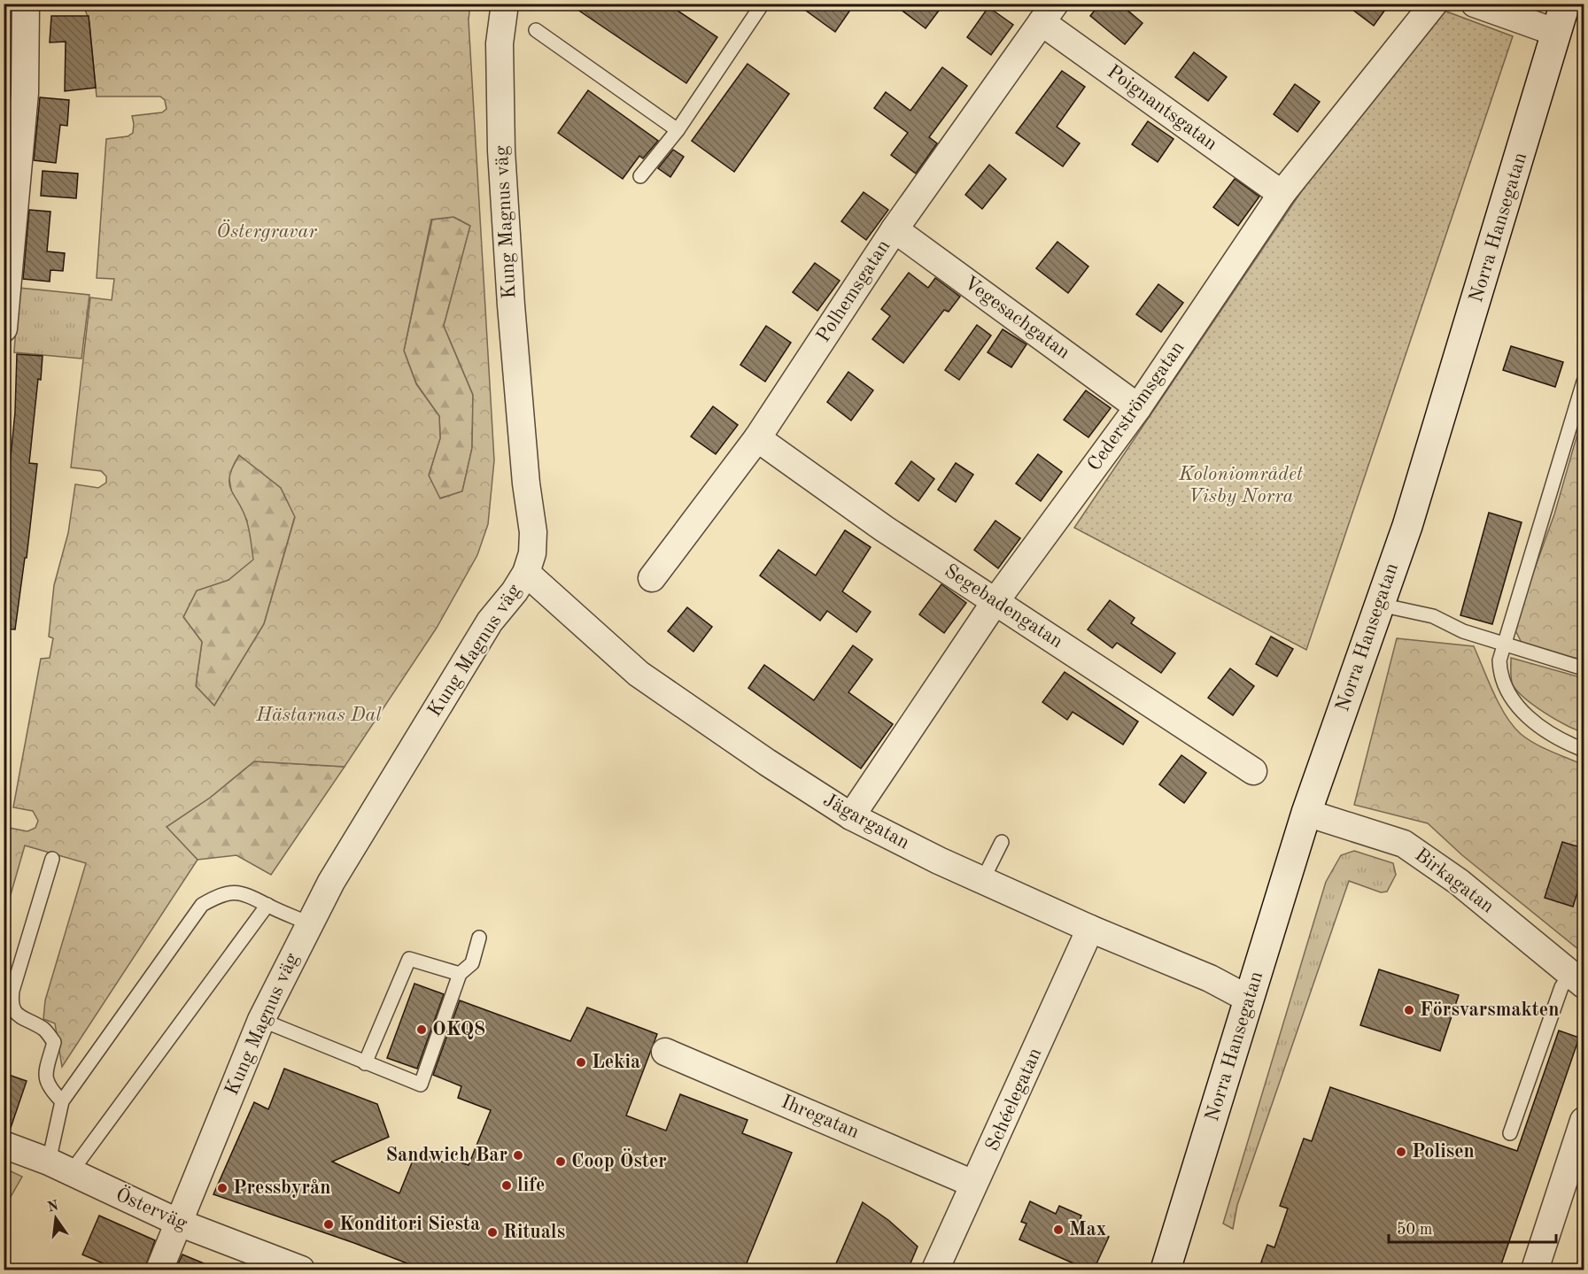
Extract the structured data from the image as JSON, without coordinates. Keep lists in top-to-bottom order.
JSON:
{
  "streets": {
    "main road": ["Norra Hansegatan"],
    "street": [
      "Poignantsgatan",
      "Kung Magnus väg",
      "Polhemsgatan",
      "Vegesachgatan",
      "Cederströmsgatan",
      "Segebadengatan",
      "Jägargatan",
      "Birkagatan",
      "Schéelegatan",
      "Ihregatan",
      "Österväg"
    ]
  },
  "crossings": [
    ["Poignantsgatan", "Polhemsgatan"],
    ["Poignantsgatan", "Cederströmsgatan"],
    ["Kung Magnus väg", "Jägargatan"],
    ["Kung Magnus väg", "Österväg"],
    ["Norra Hansegatan", "Jägargatan"],
    ["Norra Hansegatan", "Birkagatan"],
    ["Polhemsgatan", "Vegesachgatan"],
    ["Polhemsgatan", "Segebadengatan"],
    ["Vegesachgatan", "Cederströmsgatan"],
    ["Cederströmsgatan", "Segebadengatan"],
    ["Cederströmsgatan", "Jägargatan"],
    ["Jägargatan", "Schéelegatan"],
    ["Schéelegatan", "Ihregatan"]
  ],
  "parks": ["Östergravar", "Koloniområdet Visby Norra", "Hästarnas Dal"],
  "places": [
    "Försvarsmakten",
    "OKQ8",
    "Lekia",
    "Polisen",
    "Sandwich Bar",
    "Coop Öster",
    "life",
    "Pressbyrån",
    "Konditori Siesta",
    "Max",
    "Rituals"
  ],
  "scale_bar": "50 m",
  "north": "top"
}
